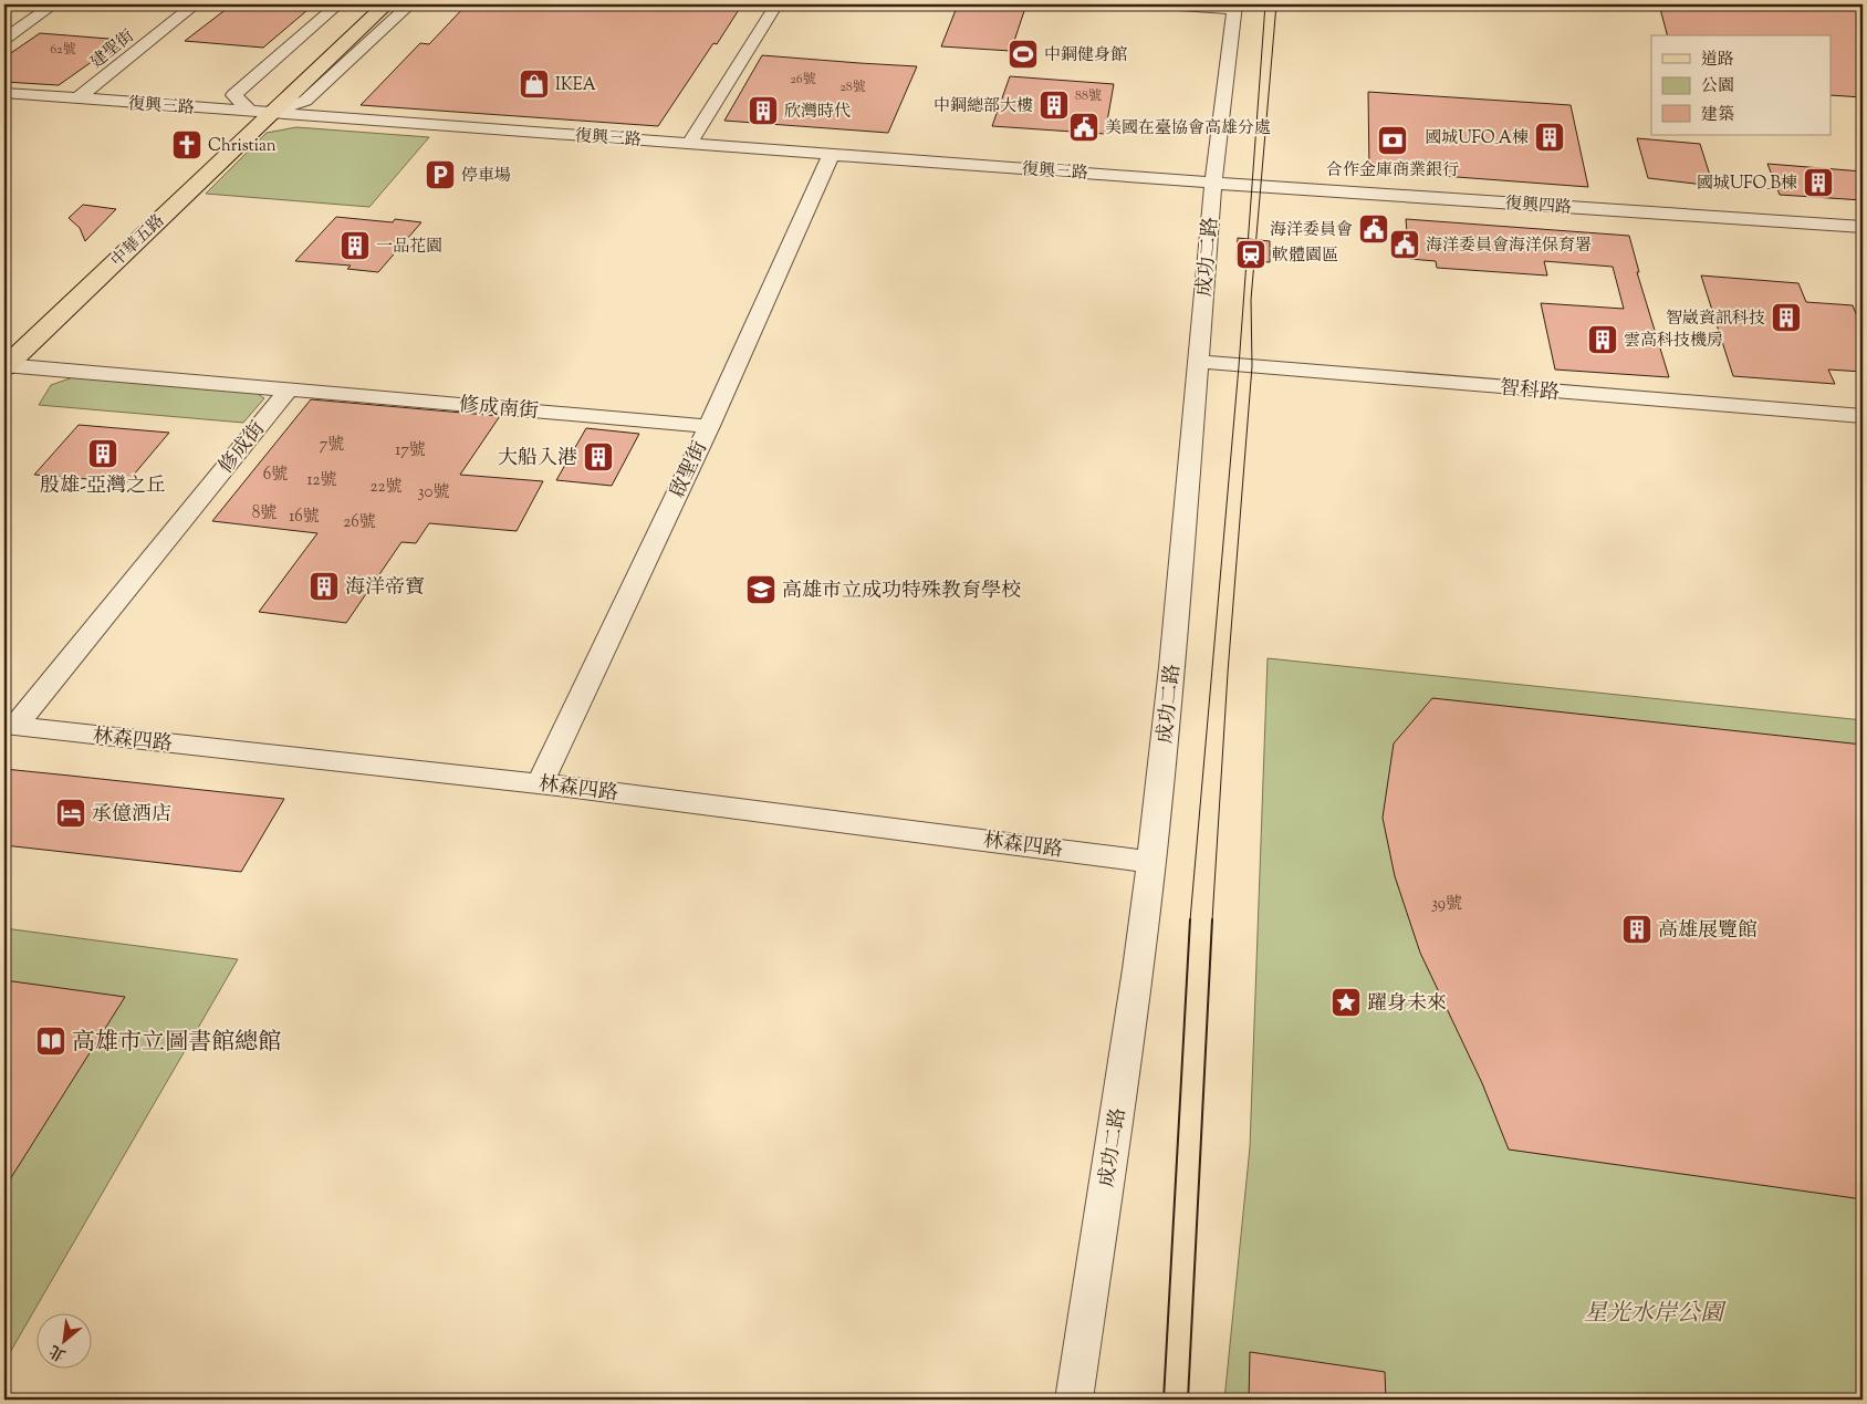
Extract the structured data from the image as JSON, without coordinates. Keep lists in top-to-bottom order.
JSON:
{
  "streets": {
    "main road": ["中華五路"],
    "street": [
      "建聖街",
      "復興三路",
      "復興四路",
      "成功二路",
      "智科路",
      "修成南街",
      "修成街",
      "啟聖街",
      "林森四路"
    ]
  },
  "crossings": [
    ["建聖街", "復興三路"],
    ["復興三路", "復興四路"],
    ["復興三路", "中華五路"],
    ["復興三路", "成功二路"],
    ["復興三路", "啟聖街"],
    ["復興四路", "成功二路"],
    ["成功二路", "智科路"],
    ["成功二路", "林森四路"],
    ["修成南街", "修成街"],
    ["修成南街", "啟聖街"],
    ["修成街", "林森四路"],
    ["啟聖街", "林森四路"]
  ],
  "parks": ["星光水岸公園"],
  "places": {
    "sports": ["中鋼健身館"],
    "shop": ["IKEA"],
    "building": [
      "中鋼總部大樓",
      "欣灣時代",
      "國城UFO_A棟",
      "國城UFO_B棟",
      "一品花園",
      "智崴資訊科技",
      "雲高科技機房",
      "殷雄-亞灣之丘",
      "大船入港",
      "海洋帝寶",
      "高雄展覽館"
    ],
    "public building": ["美國在臺協會高雄分處", "海洋委員會", "海洋委員會海洋保育署"],
    "bank": ["合作金庫商業銀行"],
    "church": ["Christian"],
    "parking": ["停車場"],
    "station": ["軟體園區"],
    "school or university": ["高雄市立成功特殊教育學校"],
    "hotel": ["承億酒店"],
    "place": ["躍身未來"],
    "library": ["高雄市立圖書館總館"]
  },
  "house_numbers": [
    "62號",
    "26號",
    "28號",
    "88號",
    "7號",
    "17號",
    "6號",
    "12號",
    "22號",
    "30號",
    "8號",
    "16號",
    "26號",
    "39號"
  ],
  "legend": ["道路", "公園", "建築"],
  "north": "bottom left"
}
